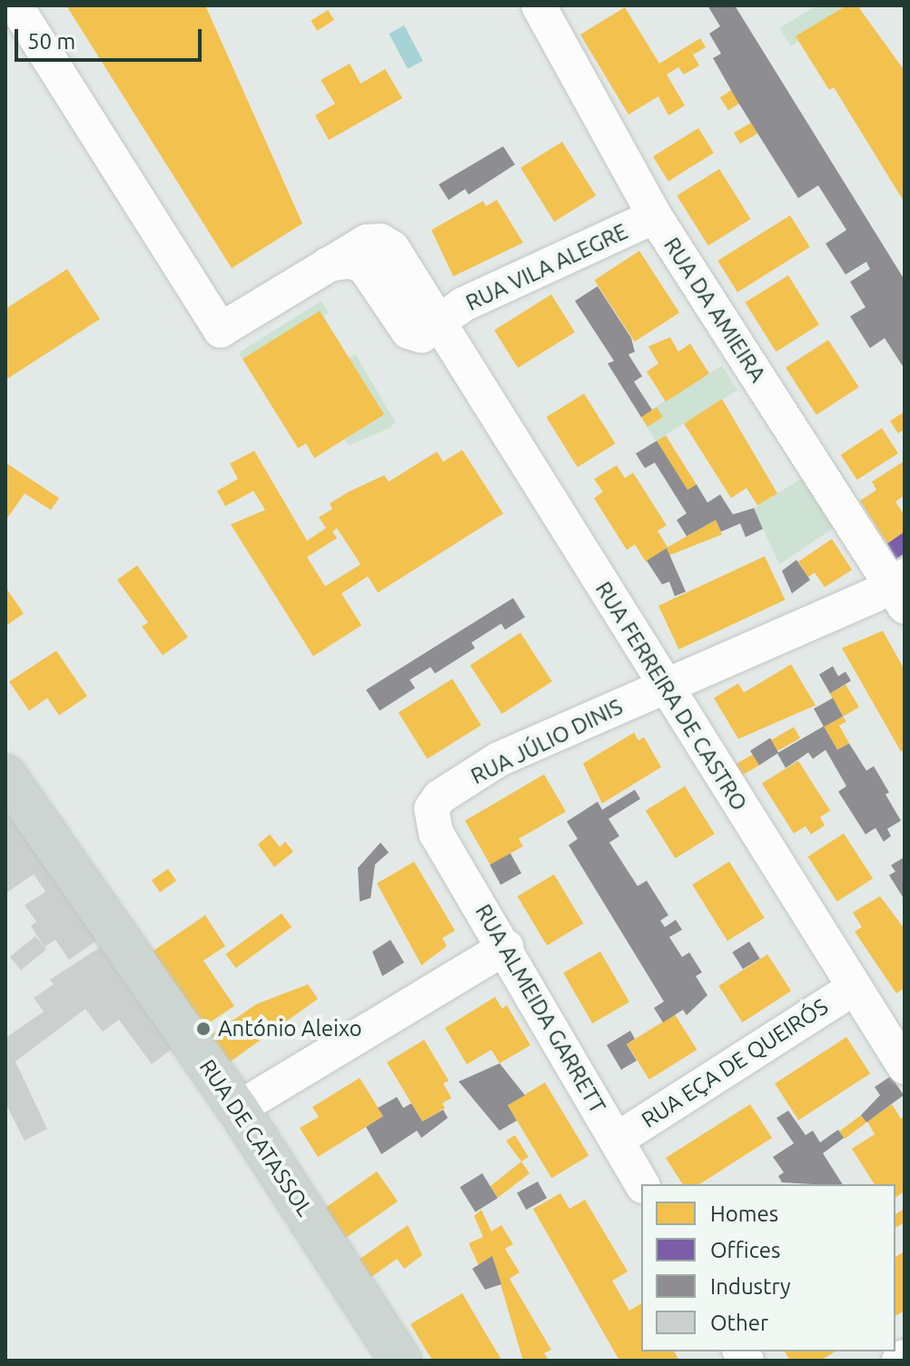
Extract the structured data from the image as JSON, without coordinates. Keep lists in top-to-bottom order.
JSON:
{
  "streets": {
    "main road": ["RUA DE CATASSOL"],
    "street": [
      "RUA VILA ALEGRE",
      "RUA DA AMIEIRA",
      "RUA FERREIRA DE CASTRO",
      "RUA JÚLIO DINIS",
      "RUA ALMEIDA GARRETT",
      "RUA EÇA DE QUEIRÓS"
    ]
  },
  "crossings": [
    ["RUA VILA ALEGRE", "RUA DA AMIEIRA"],
    ["RUA VILA ALEGRE", "RUA FERREIRA DE CASTRO"],
    ["RUA DA AMIEIRA", "RUA JÚLIO DINIS"],
    ["RUA FERREIRA DE CASTRO", "RUA JÚLIO DINIS"],
    ["RUA FERREIRA DE CASTRO", "RUA EÇA DE QUEIRÓS"],
    ["RUA JÚLIO DINIS", "RUA ALMEIDA GARRETT"],
    ["RUA ALMEIDA GARRETT", "RUA EÇA DE QUEIRÓS"]
  ],
  "places": ["António Aleixo"],
  "legend": [
    "Homes",
    "Offices",
    "Industry",
    "Other"
  ],
  "scale_bar": "50 m"
}
